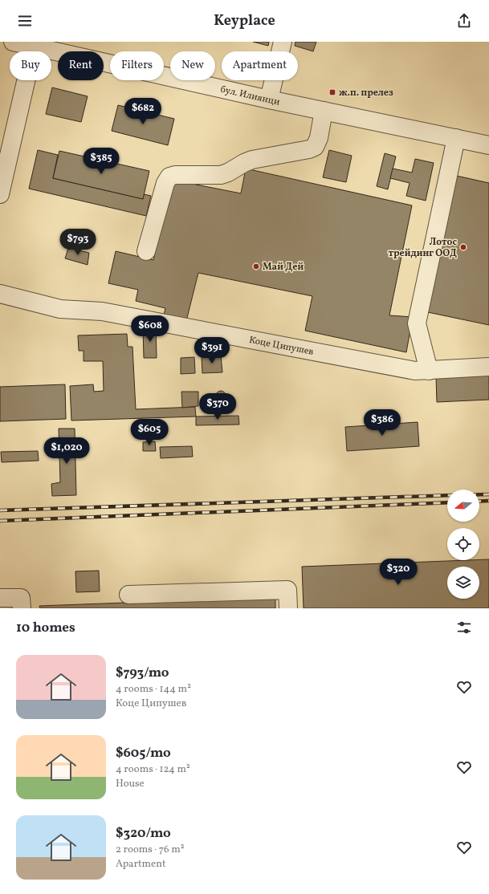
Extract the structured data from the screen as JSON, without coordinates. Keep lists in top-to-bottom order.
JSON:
{
  "streets": {
    "street": ["бул. Илиянци", "Коце Ципушев"]
  },
  "places": {
    "transit": ["ж.п. прелез"],
    "other": ["Лотос трейдинг ООД", "Май Дей"]
  },
  "north": "left",
  "page": {
    "header": "Keyplace",
    "chip": [
      "Buy",
      "Rent",
      "Filters",
      "New",
      "Apartment"
    ],
    "price": [
      "$682",
      "$385",
      "$793",
      "$608",
      "$391",
      "$370",
      "$386",
      "$605",
      "$1,020",
      "$320"
    ],
    "heading": "10 homes",
    "list": [
      {
        "name": "$793/mo",
        "note": "4 rooms · 144 m² · Коце Ципушев"
      },
      {
        "name": "$605/mo",
        "note": "4 rooms · 124 m² · House"
      },
      {
        "name": "$320/mo",
        "note": "2 rooms · 76 m² · Apartment"
      }
    ]
  }
}
